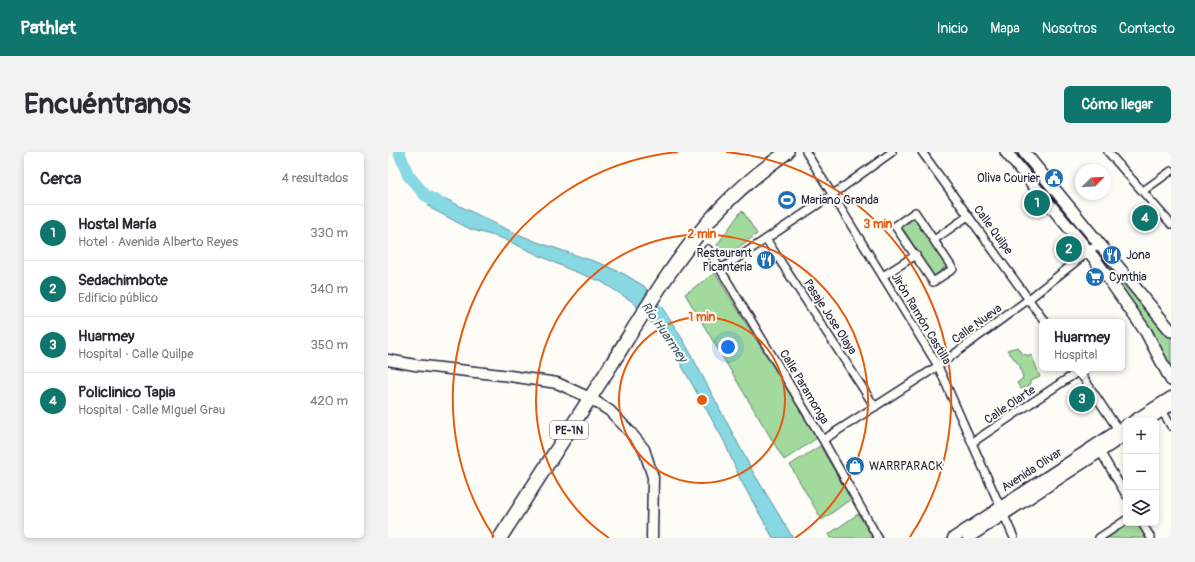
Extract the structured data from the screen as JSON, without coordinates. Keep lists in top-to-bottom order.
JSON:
{
  "streets": {
    "highway": ["PE-1N"],
    "street": [
      "Calle Quilpe",
      "Pasaje Jose Olaya",
      "Jirón Ramón Castilla",
      "Calle Nueva",
      "Calle Paramonga",
      "Calle Olarte",
      "Avenida Olivar"
    ]
  },
  "crossings": [
    ["Calle Quilpe", "Calle Nueva"],
    ["Pasaje Jose Olaya", "Calle Nueva"],
    ["Jirón Ramón Castilla", "Calle Nueva"],
    ["Jirón Ramón Castilla", "Calle Olarte"],
    ["Jirón Ramón Castilla", "Avenida Olivar"],
    ["Calle Nueva", "Calle Paramonga"]
  ],
  "water": ["Río Huarmey"],
  "places": {
    "public building": ["Oliva Courier"],
    "sports": ["Mariano Granda"],
    "restaurant": ["Jona", "Restaurant Picanteria"],
    "supermarket": ["Cynthia"],
    "shop": ["WARRPARACK"]
  },
  "north": "top right",
  "page": {
    "header": "Pathlet",
    "nav": [
      "Inicio",
      "Mapa",
      "Nosotros",
      "Contacto"
    ],
    "buttons": "Cómo llegar",
    "title": "Encuéntranos",
    "heading": ["Cerca", "4 resultados"],
    "pins": [
      "1",
      "4",
      "2",
      "3"
    ],
    "list": [
      {
        "mark": "1",
        "name": "Hostal María",
        "note": "Hotel · Avenida Alberto Reyes",
        "value": "330 m"
      },
      {
        "mark": "2",
        "name": "Sedachimbote",
        "note": "Edificio público",
        "value": "340 m"
      },
      {
        "mark": "3",
        "name": "Huarmey",
        "note": "Hospital · Calle Quilpe",
        "value": "350 m"
      },
      {
        "mark": "4",
        "name": "Policlinico Tapia",
        "note": "Hospital · Calle MIguel Grau",
        "value": "420 m"
      }
    ],
    "popup": ["Huarmey", "Hospital"],
    "map_buttons": ["+", "−"]
  },
  "rings": ["3 min", "2 min", "1 min"]
}
